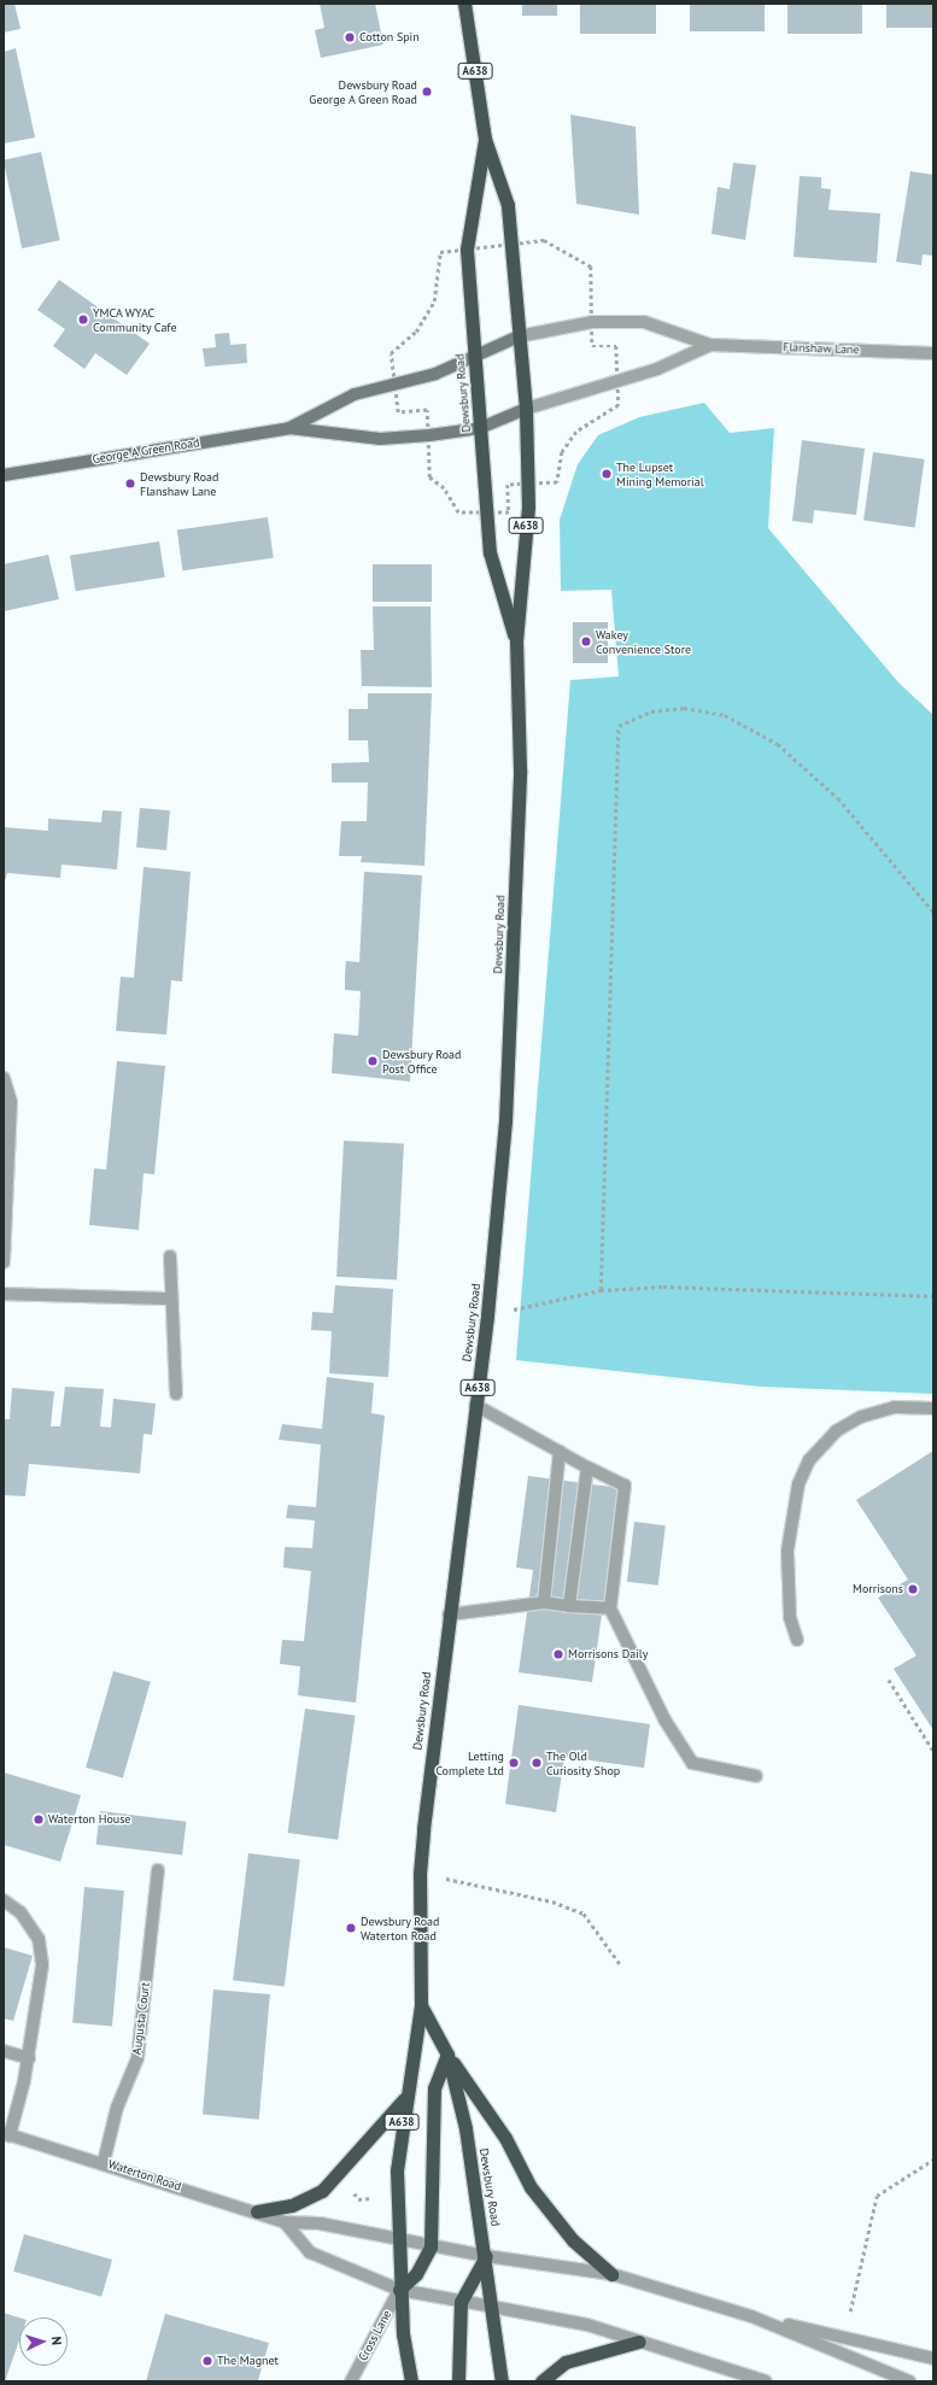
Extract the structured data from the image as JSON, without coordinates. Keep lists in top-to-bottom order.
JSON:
{
  "streets": {
    "highway": ["A638", "Dewsbury Road"],
    "main road": ["George A Green Road"],
    "street": [
      "Flanshaw Lane",
      "Augusta Court",
      "Waterton Road",
      "Cross Lane"
    ]
  },
  "crossings": [
    ["Flanshaw Lane", "Dewsbury Road"],
    ["Flanshaw Lane", "George A Green Road"],
    ["Dewsbury Road", "George A Green Road"],
    ["Dewsbury Road", "Waterton Road"],
    ["Dewsbury Road", "Cross Lane"],
    ["Augusta Court", "Waterton Road"],
    ["Waterton Road", "Cross Lane"]
  ],
  "places": [
    "Cotton Spin",
    "Dewsbury Road George A Green Road",
    "YMCA WYAC Community Cafe",
    "The Lupset Mining Memorial",
    "Dewsbury Road Flanshaw Lane",
    "Wakey Convenience Store",
    "Dewsbury Road Post Office",
    "Morrisons",
    "Morrisons Daily",
    "Letting Complete Ltd",
    "The Old Curiosity Shop",
    "Waterton House",
    "Dewsbury Road Waterton Road",
    "The Magnet"
  ],
  "north": "right"
}
